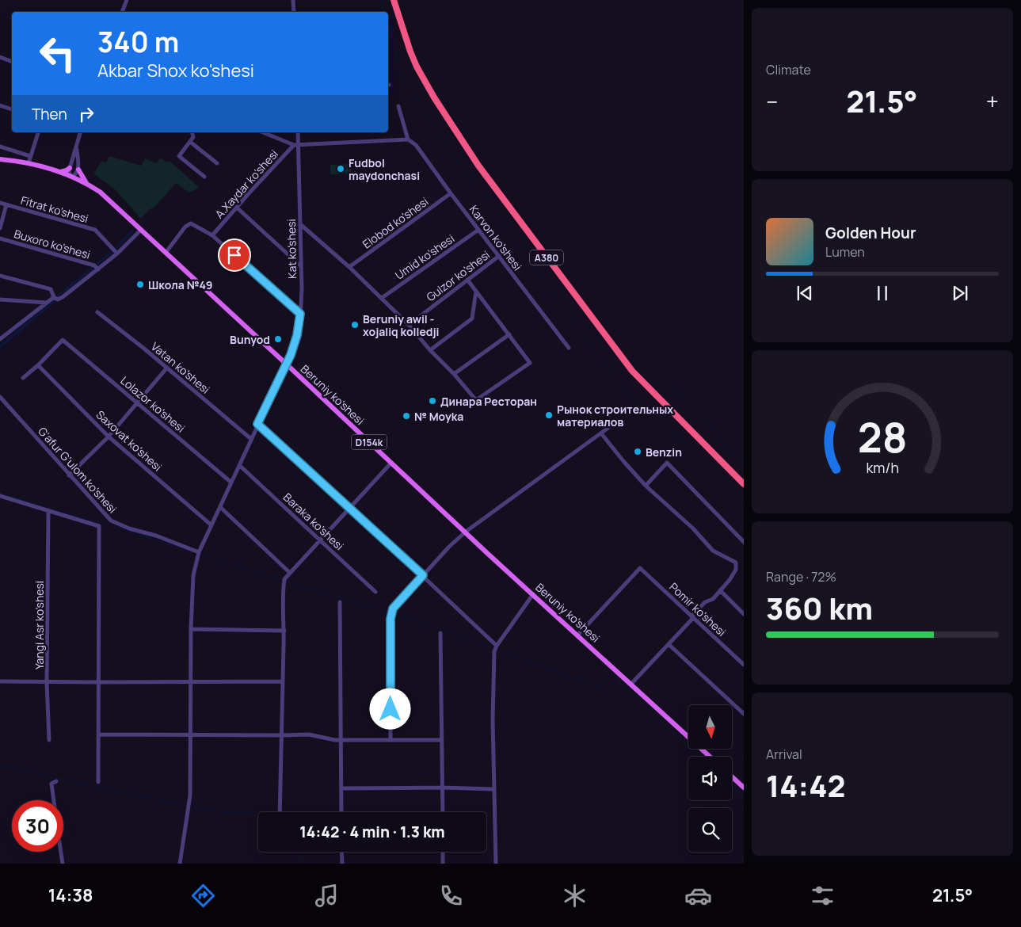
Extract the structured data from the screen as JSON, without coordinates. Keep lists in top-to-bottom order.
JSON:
{
  "streets": {
    "highway": ["A380"],
    "main road": ["Beruniy ko'shesi", "D154k"],
    "street": [
      "A.Xaydar ko'shesi",
      "Fitrat ko'shesi",
      "Elobod ko'shesi",
      "Karvon ko'shesi",
      "Buxoro ko'shesi",
      "Kat ko'shesi",
      "Umid ko'shesi",
      "Gulzor ko'shesi",
      "Vatan ko'shesi",
      "Lolazor ko'shesi",
      "Saxovat ko'shesi",
      "G'afur G'ulom ko'shesi",
      "Baraka ko'shesi",
      "Pomir ko'shesi",
      "Yangi Asr ko'shesi"
    ]
  },
  "crossings": [
    ["A.Xaydar ko'shesi", "Kat ko'shesi"],
    ["Elobod ko'shesi", "Karvon ko'shesi"],
    ["Karvon ko'shesi", "Umid ko'shesi"],
    ["Karvon ko'shesi", "Gulzor ko'shesi"],
    ["Kat ko'shesi", "Vatan ko'shesi"],
    ["Kat ko'shesi", "Beruniy ko'shesi"],
    ["Kat ko'shesi", "Lolazor ko'shesi"],
    ["Kat ko'shesi", "Saxovat ko'shesi"],
    ["Kat ko'shesi", "G'afur G'ulom ko'shesi"],
    ["Kat ko'shesi", "Baraka ko'shesi"],
    ["Beruniy ko'shesi", "Pomir ko'shesi"],
    ["Lolazor ko'shesi", "Saxovat ko'shesi"]
  ],
  "places": [
    "Fudbol maydonchasi",
    "Школа №49",
    "Beruniy awil - xojaliq kolledji",
    "Bunyod",
    "Динара Ресторан",
    "Рынок строительных материалов",
    "№ Moyka",
    "Benzin"
  ],
  "north": "bottom",
  "page": {
    "tile": [
      "Climate",
      ["Range · 72%", "360 km"],
      ["Arrival", "14:42"]
    ],
    "turn": ["340 m", "Akbar Shox ko'shesi"],
    "heat": ["−", "21.5°", "+"],
    "then": "Then",
    "song": ["Golden Hour", "Lumen"],
    "limit": "30",
    "trip": "14:42 · 4 min · 1.3 km",
    "tabs": ["14:38", "21.5°"],
    "gauge": ["28", "km/h"]
  }
}
